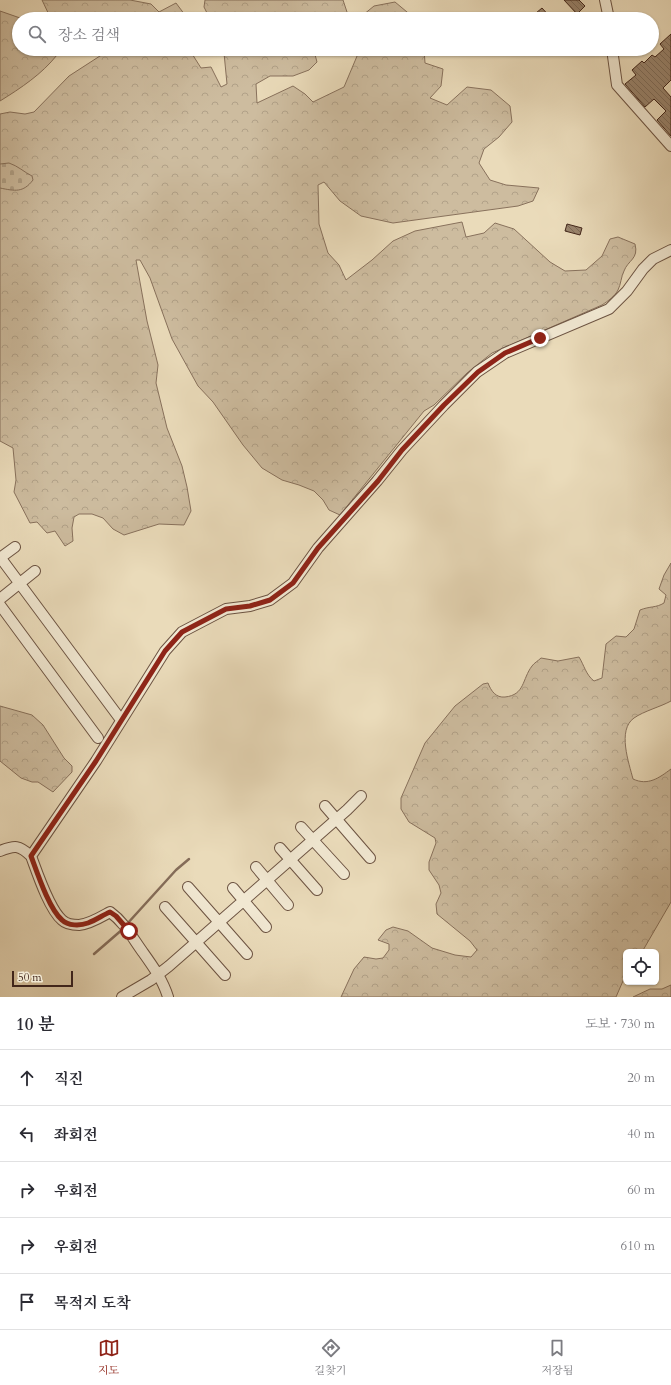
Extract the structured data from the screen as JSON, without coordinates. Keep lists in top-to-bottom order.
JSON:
{
  "scale_bar": "50 m",
  "page": {
    "search": "장소 검색",
    "scale": "50 m",
    "heading": ["10 분", "도보 · 730 m"],
    "list": [
      ["직진", "20 m"],
      ["좌회전", "40 m"],
      ["우회전", "60 m"],
      ["우회전", "610 m"],
      "목적지 도착"
    ],
    "nav": ["지도", "길찾기", "저장됨"]
  }
}
